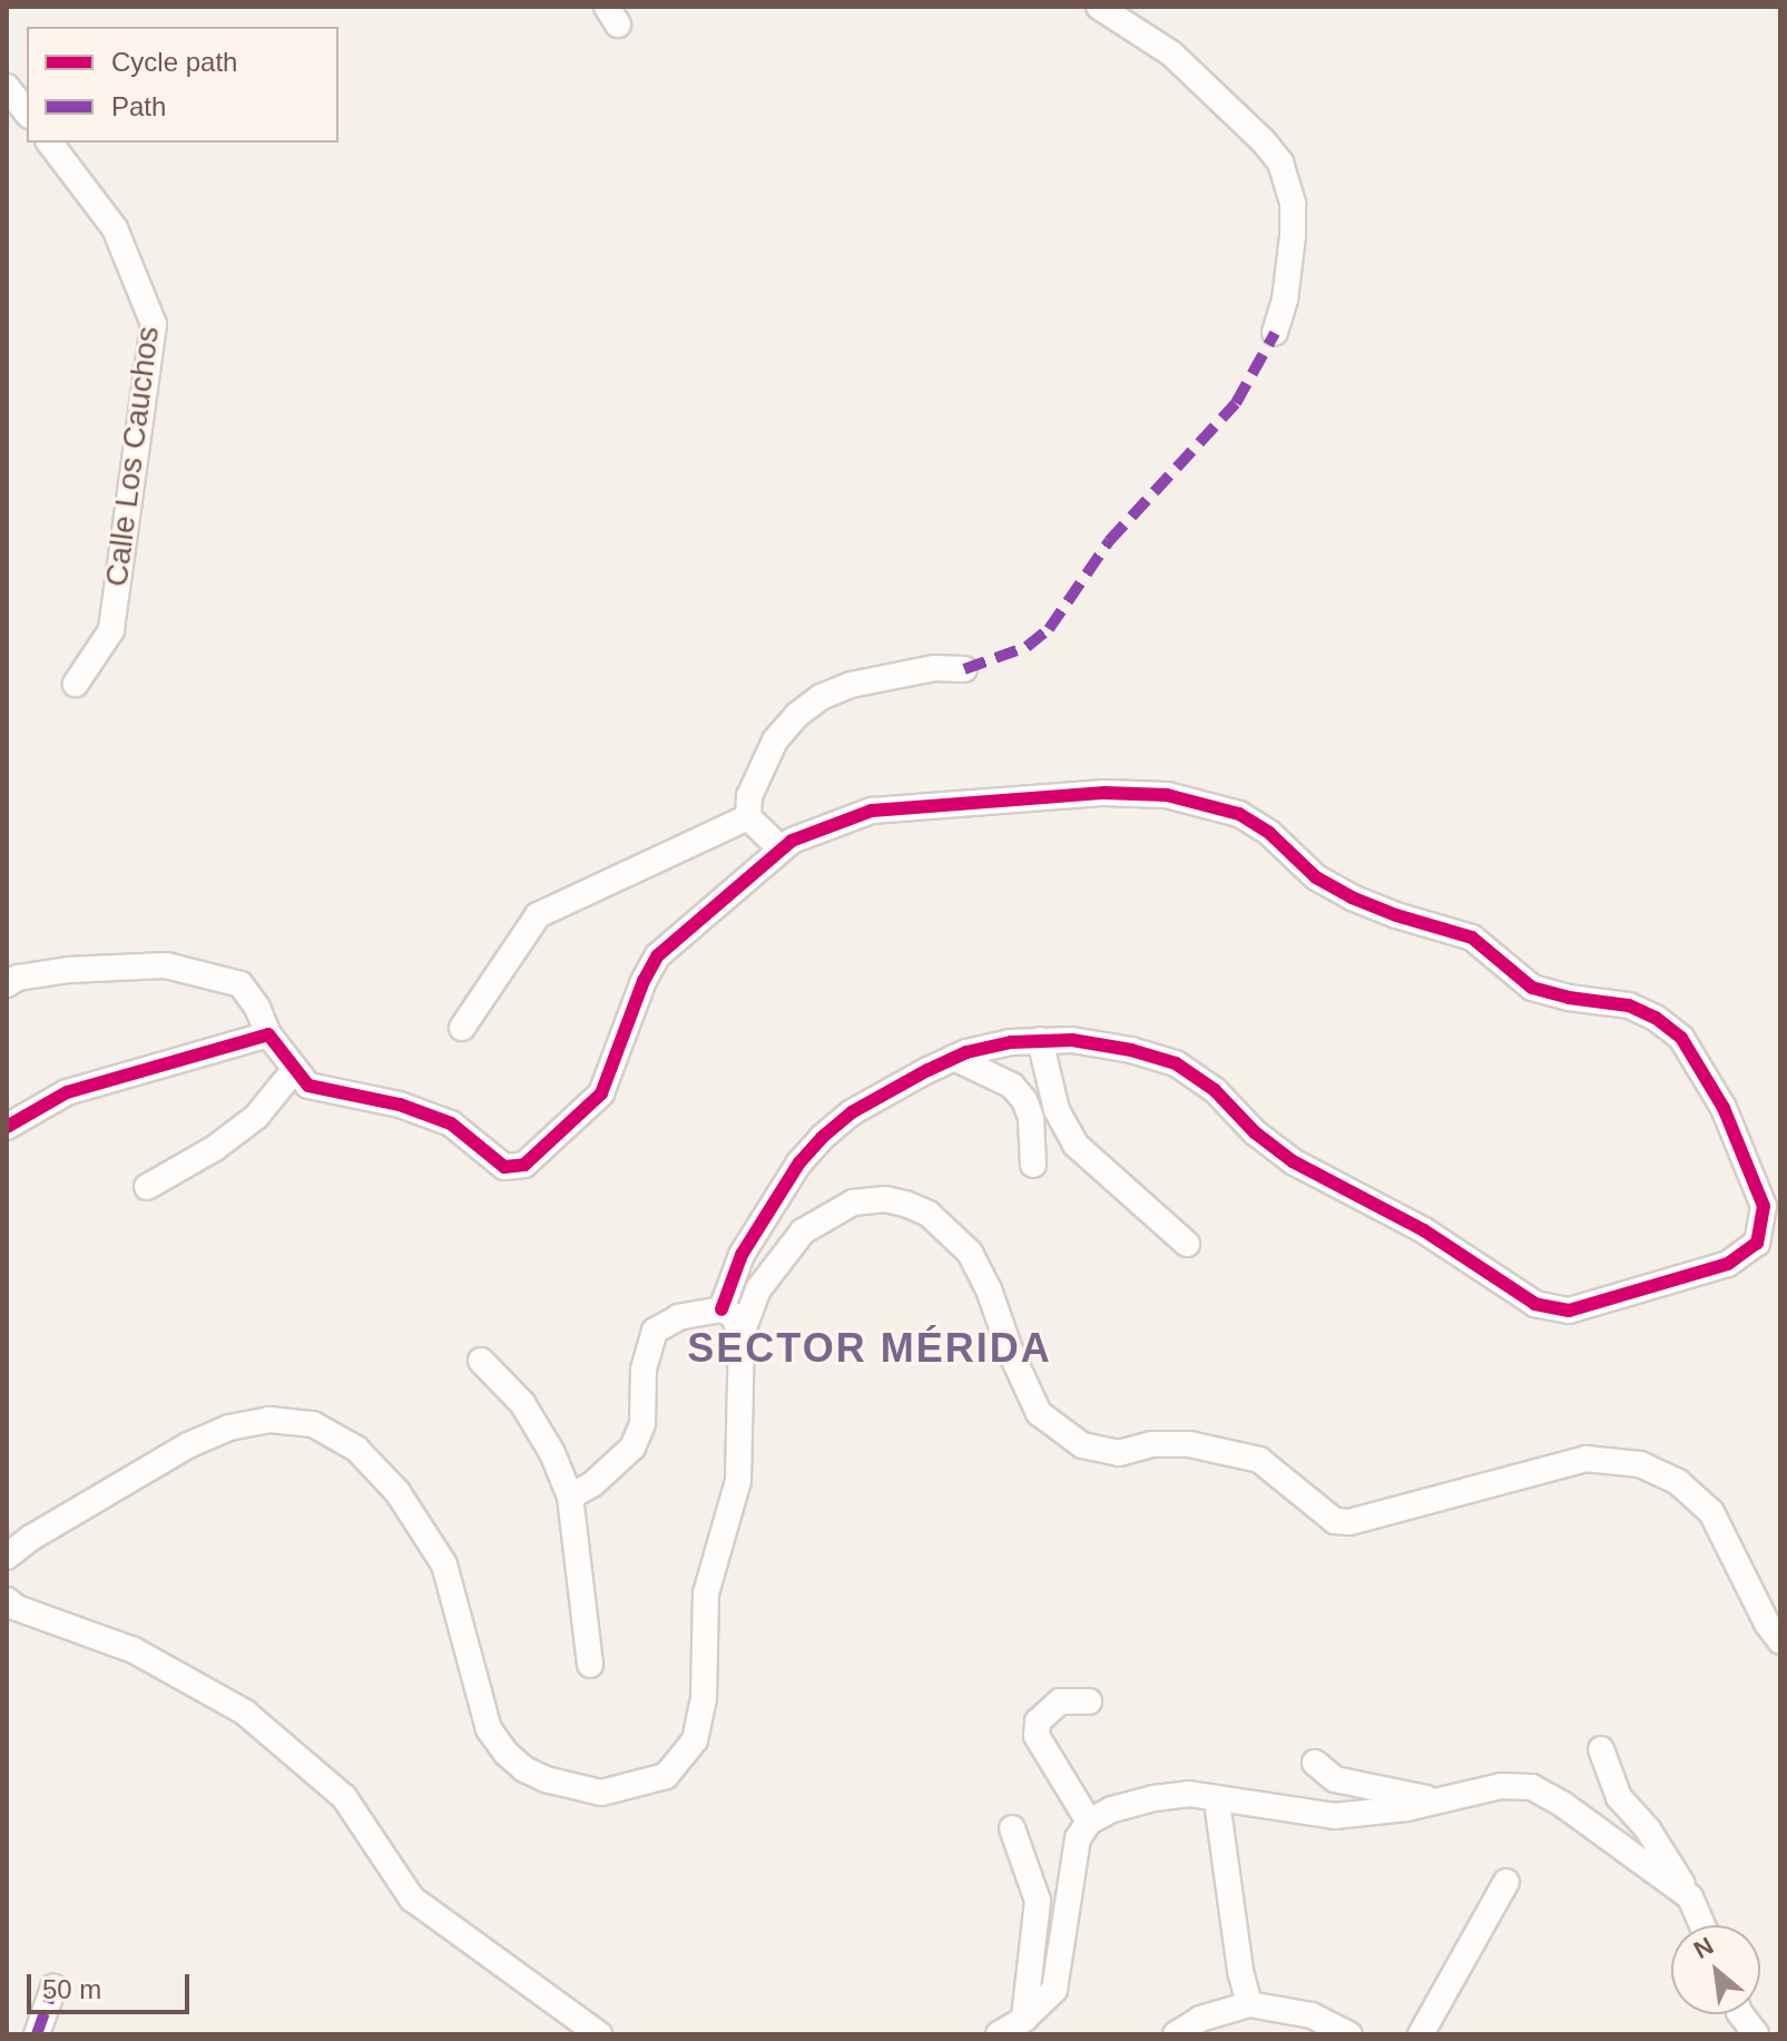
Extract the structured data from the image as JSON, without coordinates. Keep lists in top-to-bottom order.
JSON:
{
  "streets": {
    "street": ["Calle Los Cauchos"]
  },
  "districts": ["SECTOR MÉRIDA"],
  "legend": ["Cycle path", "Path"],
  "scale_bar": "50 m",
  "north": "top left"
}
